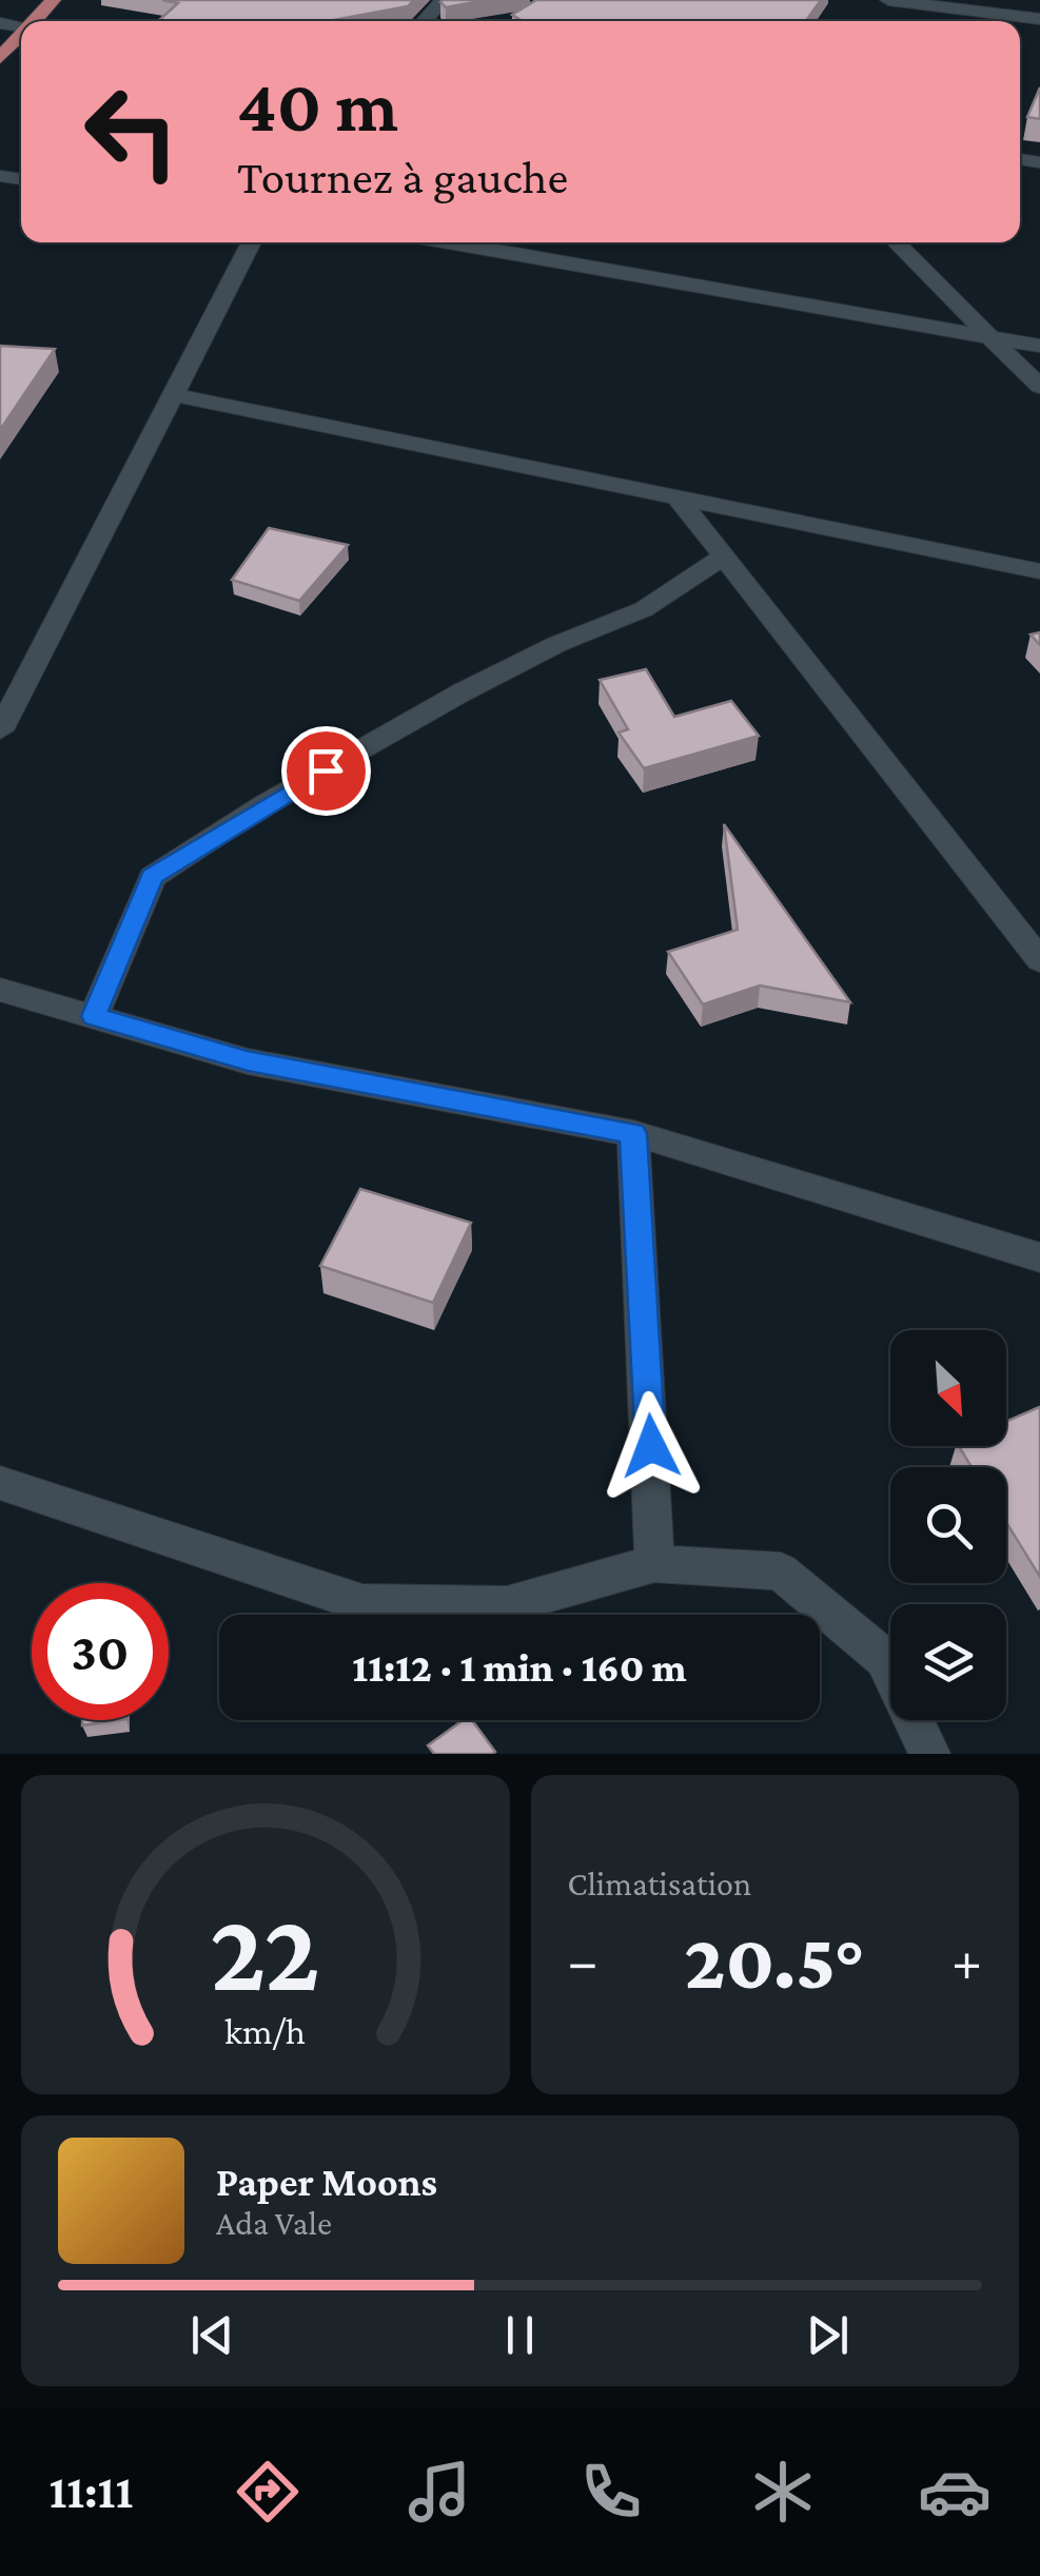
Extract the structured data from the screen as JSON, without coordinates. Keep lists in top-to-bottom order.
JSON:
{
  "north": "bottom right",
  "page": {
    "turn": ["40 m", "Tournez à gauche"],
    "limit": "30",
    "trip": "11:12 · 1 min · 160 m",
    "tile": "Climatisation",
    "heat": ["−", "20.5°", "+"],
    "song": ["Paper Moons", "Ada Vale"],
    "tabs": "11:11",
    "gauge": ["22", "km/h"]
  }
}
